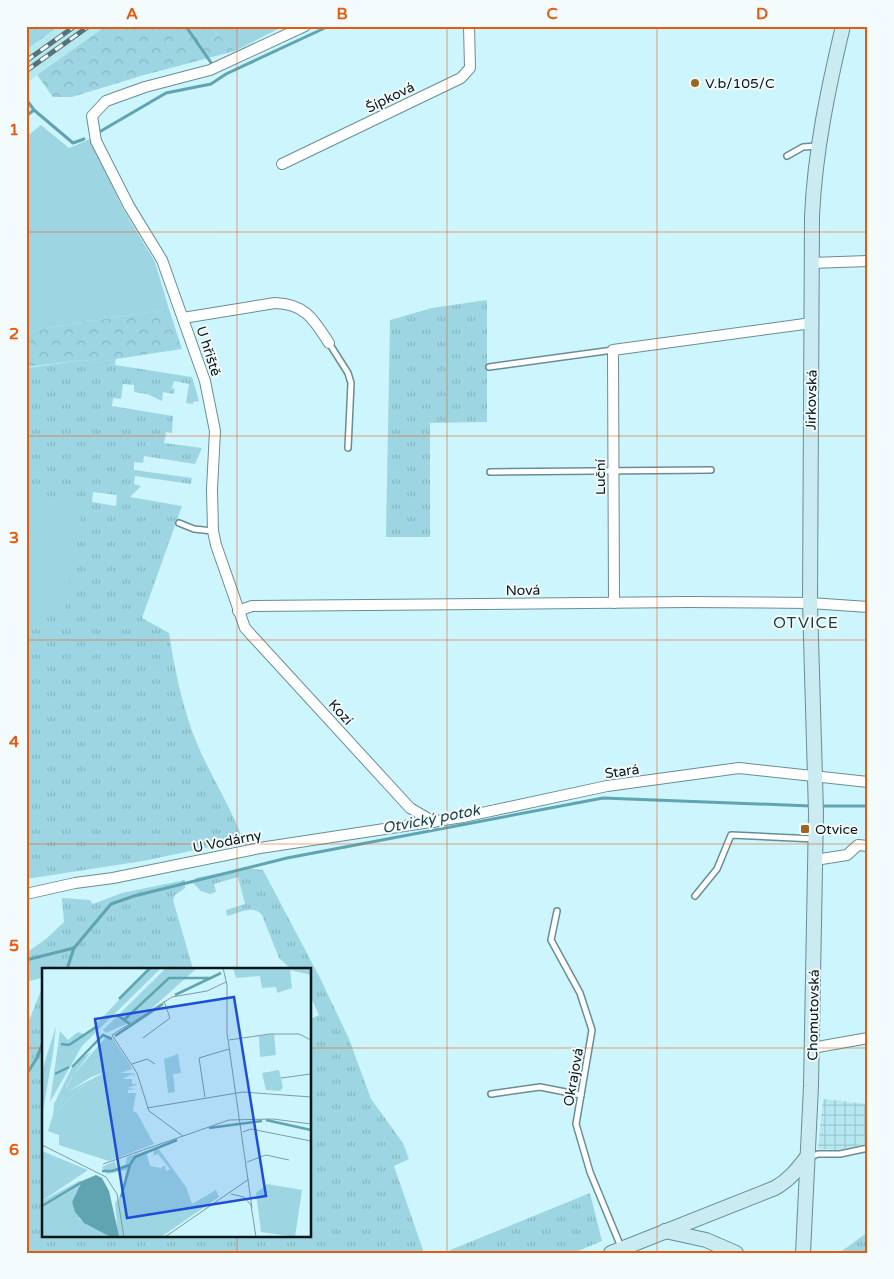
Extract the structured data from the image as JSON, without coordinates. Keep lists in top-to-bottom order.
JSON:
{
  "streets": {
    "main road": ["Jirkovská", "Chomutovská"],
    "street": [
      "Šípková",
      "U hřiště",
      "Luční",
      "Nová",
      "Kozí",
      "Stará",
      "U Vodárny"
    ],
    "lane": ["Okrajová"]
  },
  "crossings": [
    ["U hřiště", "Nová"],
    ["U hřiště", "Kozí"],
    ["Jirkovská", "Nová"],
    ["Jirkovská", "Stará"],
    ["Jirkovská", "Chomutovská"],
    ["Luční", "Nová"],
    ["Nová", "Kozí"],
    ["Kozí", "Stará"],
    ["Kozí", "U Vodárny"],
    ["Stará", "U Vodárny"],
    ["Stará", "Chomutovská"]
  ],
  "districts": ["OTVICE"],
  "water": ["Otvický potok"],
  "places": {
    "other": ["V.b/105/C"],
    "transit": ["Otvice"]
  },
  "grid": {
    "columns": [
      "A",
      "B",
      "C",
      "D"
    ],
    "rows": [
      "1",
      "2",
      "3",
      "4",
      "5",
      "6"
    ]
  }
}
